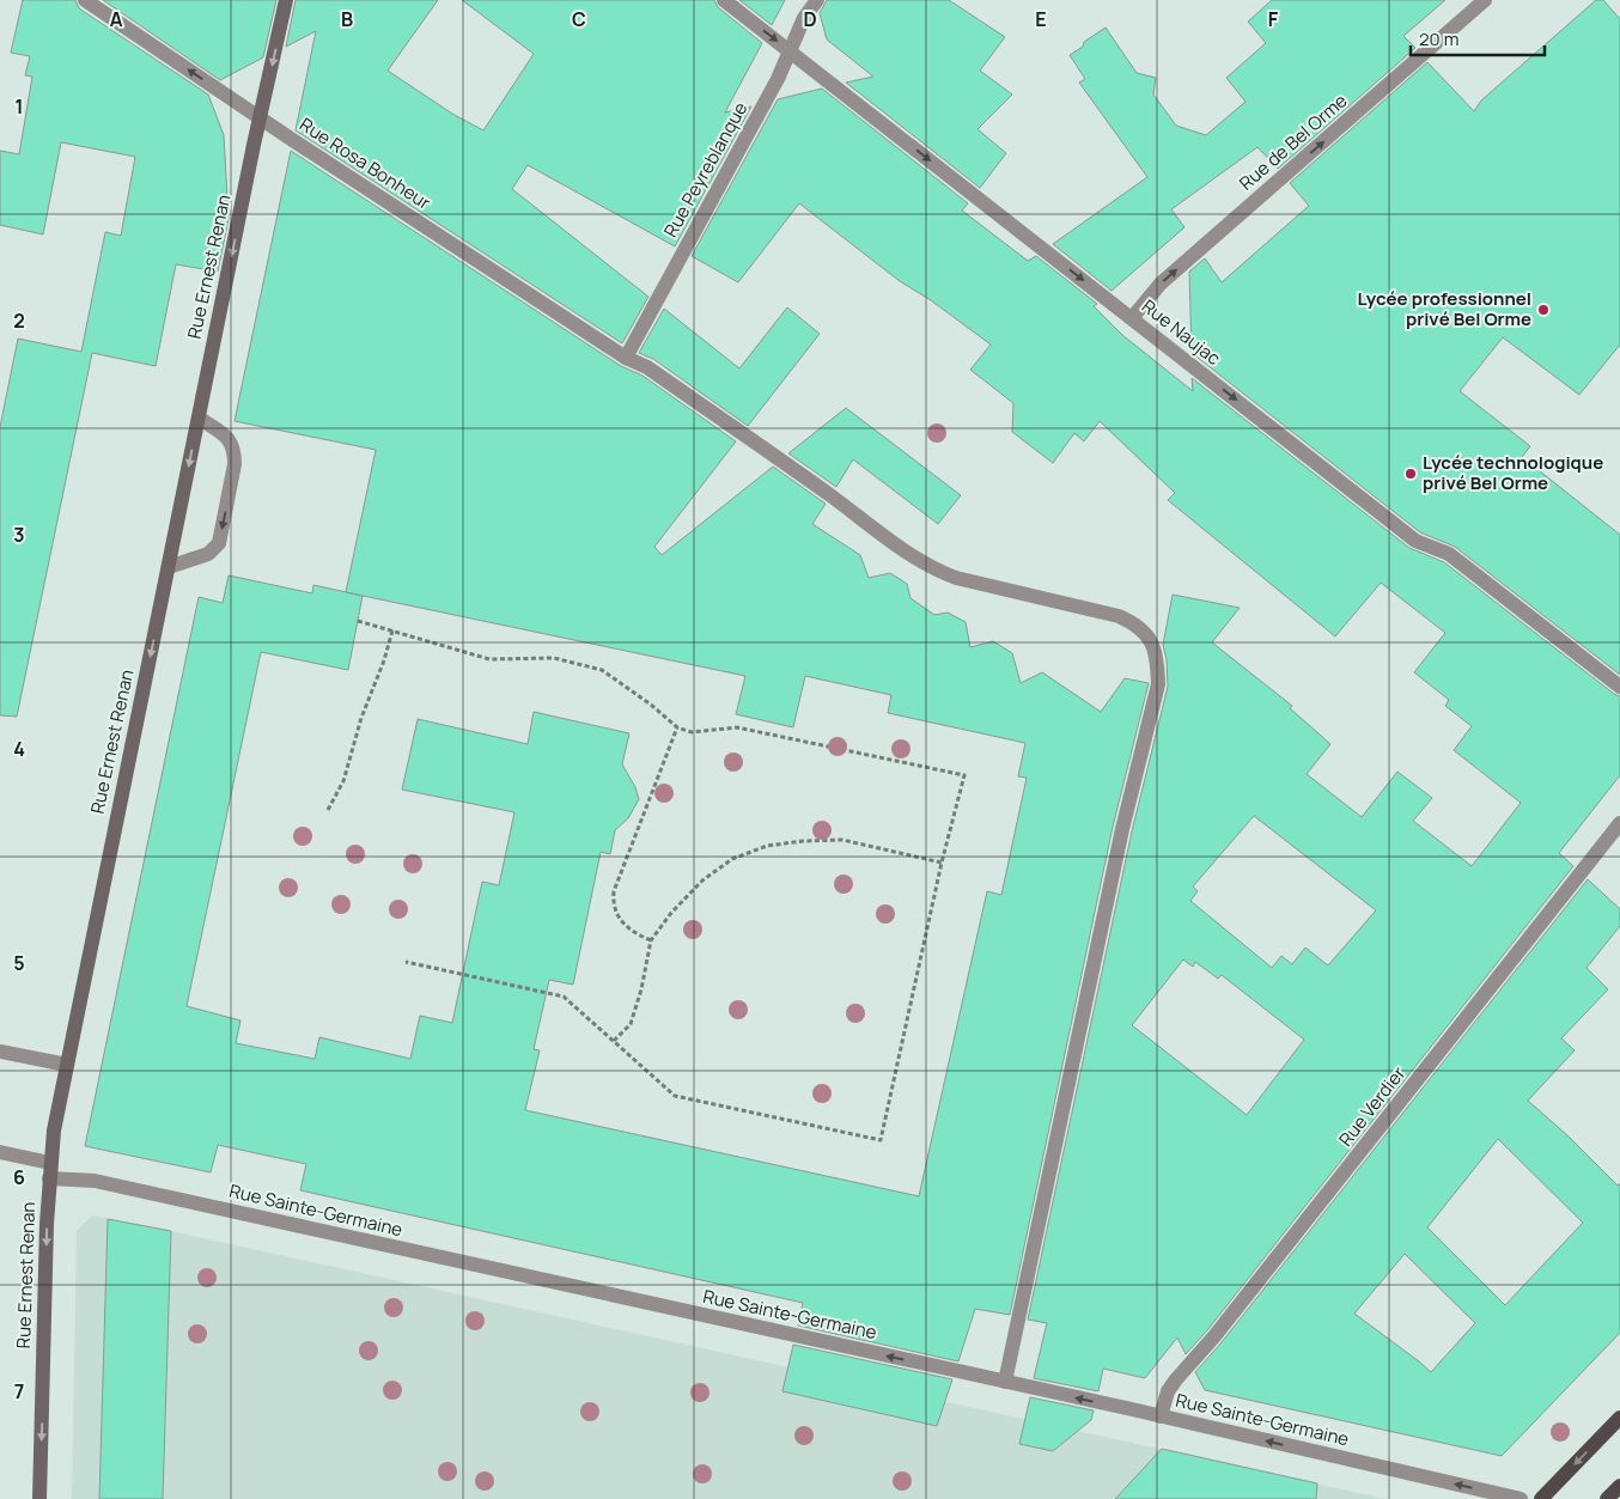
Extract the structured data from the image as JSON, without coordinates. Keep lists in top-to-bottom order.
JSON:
{
  "streets": {
    "street": [
      "Rue de Bel Orme",
      "Rue Rosa Bonheur",
      "Rue Peyreblanque",
      "Rue Ernest Renan",
      "Rue Naujac",
      "Rue Verdier",
      "Rue Sainte-Germaine"
    ]
  },
  "crossings": [
    ["Rue de Bel Orme", "Rue Naujac"],
    ["Rue Rosa Bonheur", "Rue Peyreblanque"],
    ["Rue Rosa Bonheur", "Rue Ernest Renan"],
    ["Rue Rosa Bonheur", "Rue Sainte-Germaine"],
    ["Rue Peyreblanque", "Rue Naujac"],
    ["Rue Ernest Renan", "Rue Sainte-Germaine"],
    ["Rue Verdier", "Rue Sainte-Germaine"]
  ],
  "one_way": [
    "Rue de Bel Orme",
    "Rue Ernest Renan",
    "Rue Naujac",
    "Rue Sainte-Germaine"
  ],
  "places": ["Lycée professionnel privé Bel Orme", "Lycée technologique privé Bel Orme"],
  "scale_bar": "20 m",
  "grid": {
    "columns": [
      "A",
      "B",
      "C",
      "D",
      "E",
      "F"
    ],
    "rows": [
      "1",
      "2",
      "3",
      "4",
      "5",
      "6",
      "7"
    ]
  }
}
